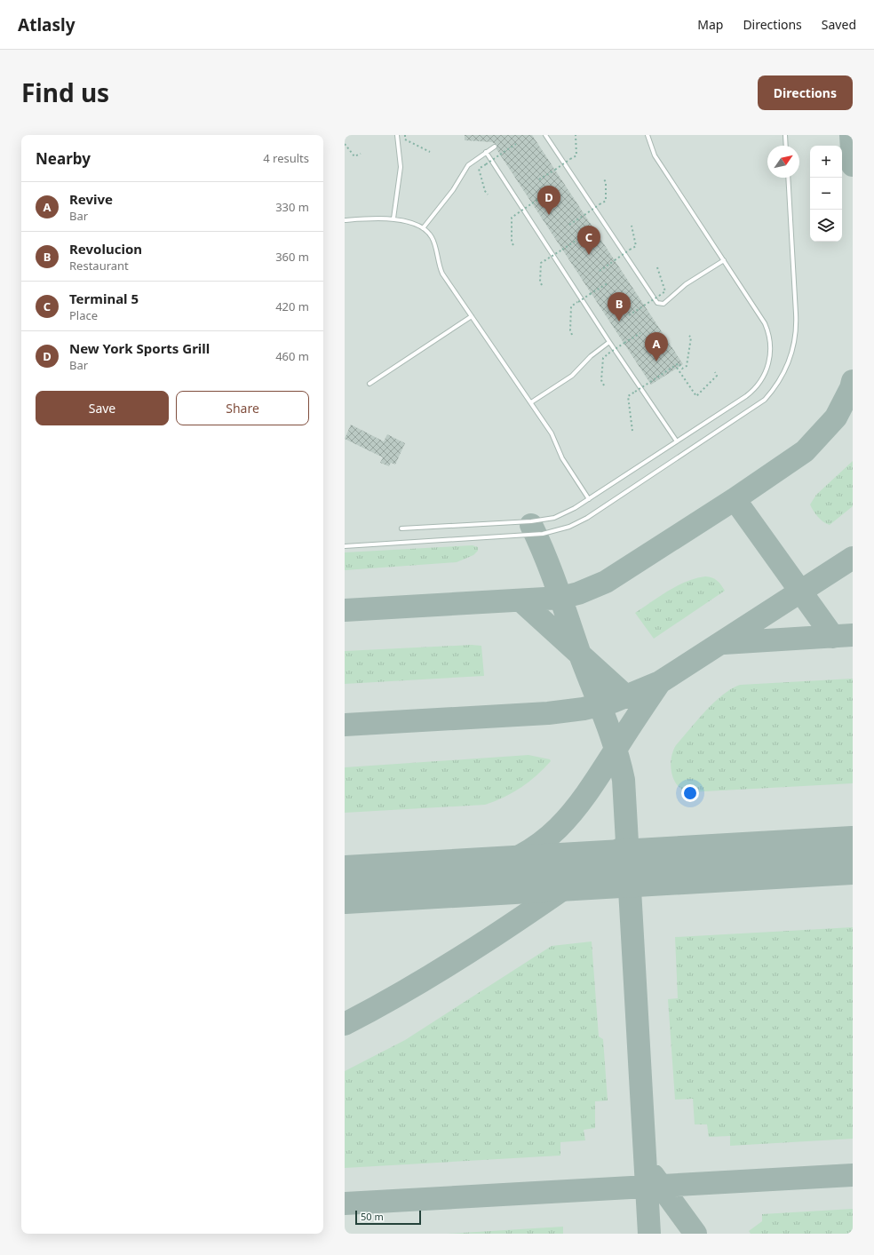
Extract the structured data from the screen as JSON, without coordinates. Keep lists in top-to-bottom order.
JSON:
{
  "scale_bar": "50 m",
  "north": "top right",
  "page": {
    "header": "Atlasly",
    "nav": ["Map", "Directions", "Saved"],
    "title": "Find us",
    "buttons": [
      "Directions",
      ["Save", "Share"]
    ],
    "heading": ["Nearby", "4 results"],
    "map_buttons": ["+", "−"],
    "list": [
      {
        "mark": "A",
        "name": "Revive",
        "note": "Bar",
        "value": "330 m"
      },
      {
        "mark": "B",
        "name": "Revolucion",
        "note": "Restaurant",
        "value": "360 m"
      },
      {
        "mark": "C",
        "name": "Terminal 5",
        "note": "Place",
        "value": "420 m"
      },
      {
        "mark": "D",
        "name": "New York Sports Grill",
        "note": "Bar",
        "value": "460 m"
      }
    ],
    "pins": [
      "D",
      "C",
      "B",
      "A"
    ],
    "scale": "50 m"
  }
}
